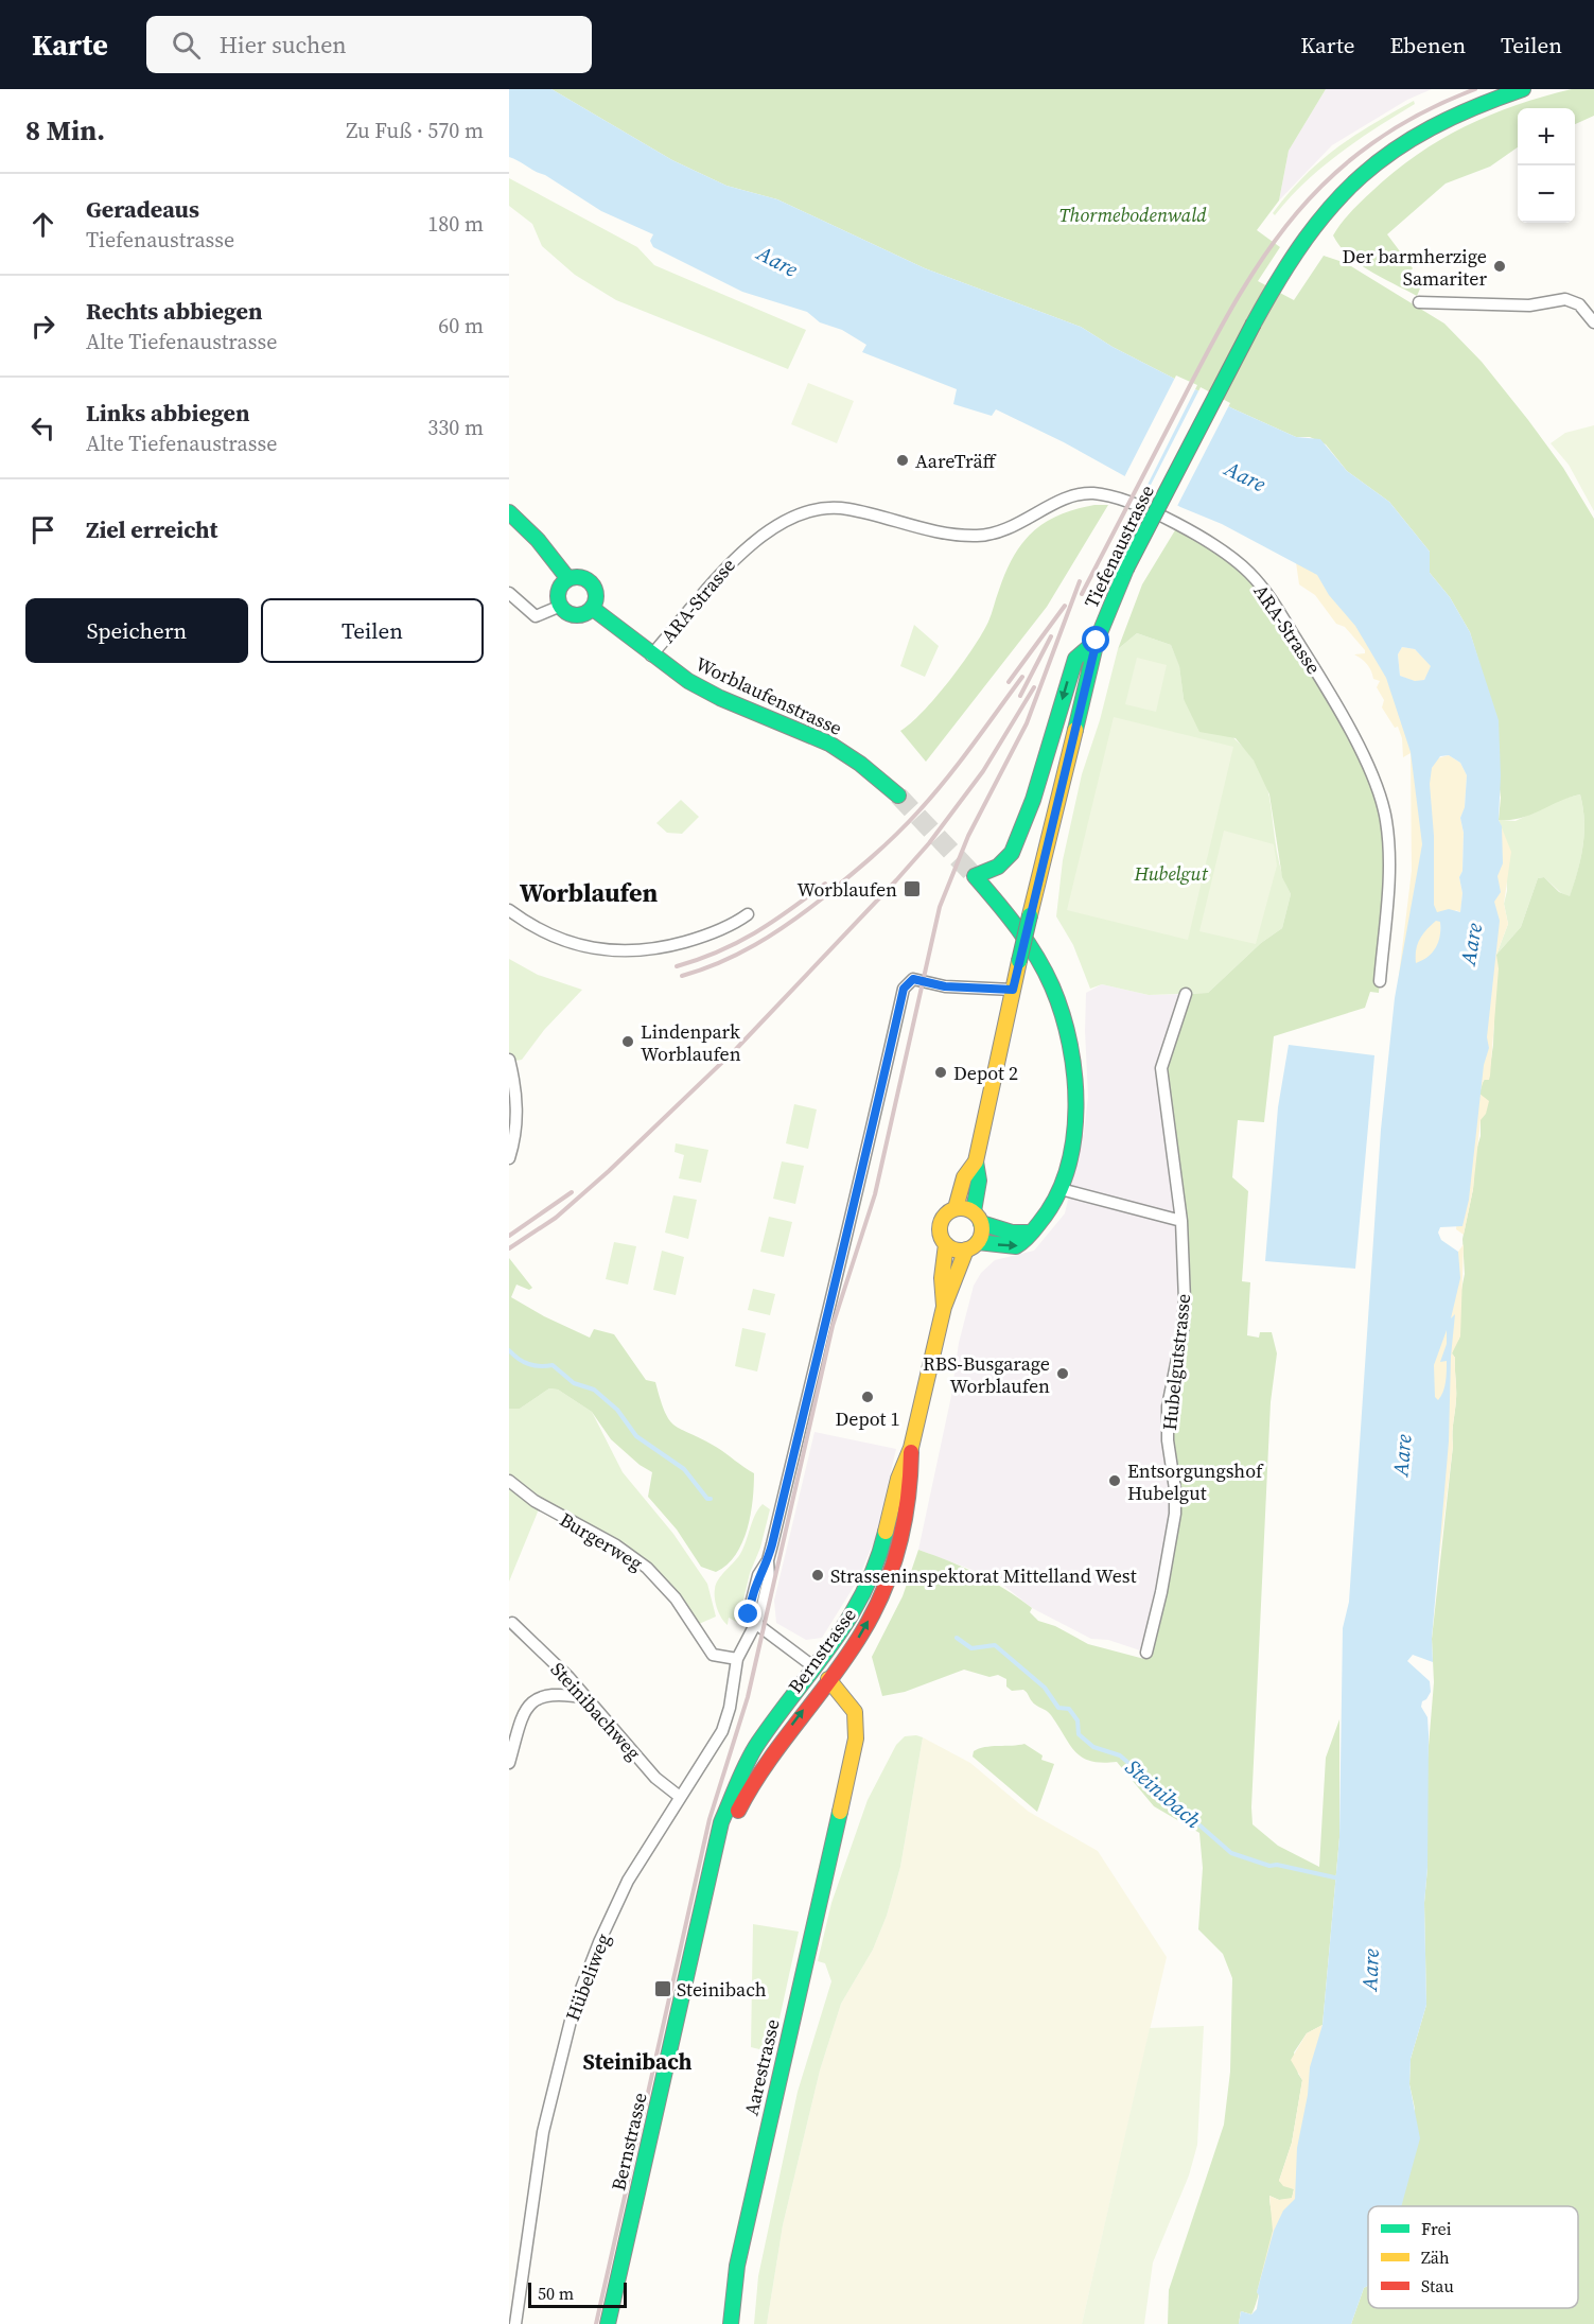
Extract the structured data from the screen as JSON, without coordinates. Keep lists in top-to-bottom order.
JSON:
{
  "streets": {
    "main road": [
      "Tiefenaustrasse",
      "Worblaufenstrasse",
      "Bernstrasse",
      "Aarestrasse"
    ],
    "street": [
      "ARA-Strasse",
      "Hubelgutstrasse",
      "Burgerweg",
      "Steinibachweg",
      "Hübeliweg"
    ]
  },
  "crossings": [
    ["Tiefenaustrasse", "Bernstrasse"],
    ["ARA-Strasse", "Worblaufenstrasse"],
    ["Burgerweg", "Hübeliweg"],
    ["Bernstrasse", "Aarestrasse"],
    ["Steinibachweg", "Hübeliweg"]
  ],
  "districts": ["Worblaufen", "Steinibach"],
  "water": ["Aare", "Steinibach"],
  "parks": ["Thormebodenwald", "Hubelgut"],
  "places": {
    "other": [
      "Der barmherzige Samariter",
      "AareTräff",
      "Lindenpark Worblaufen",
      "Depot 2",
      "RBS-Busgarage Worblaufen",
      "Depot 1",
      "Entsorgungshof Hubelgut",
      "Strasseninspektorat Mittelland West"
    ],
    "transit": ["Worblaufen", "Steinibach"]
  },
  "legend": ["Frei", "Zäh", "Stau"],
  "scale_bar": "50 m",
  "page": {
    "header": "Karte",
    "search": "Hier suchen",
    "nav": ["Karte", "Ebenen", "Teilen"],
    "heading": ["8 Min.", "Zu Fuß · 570 m"],
    "map_buttons": ["+", "−"],
    "list": [
      ["Geradeaus", "Tiefenaustrasse", "180 m"],
      ["Rechts abbiegen", "Alte Tiefenaustrasse", "60 m"],
      ["Links abbiegen", "Alte Tiefenaustrasse", "330 m"],
      "Ziel erreicht"
    ],
    "buttons": ["Speichern", "Teilen"],
    "scale": "50 m"
  }
}
